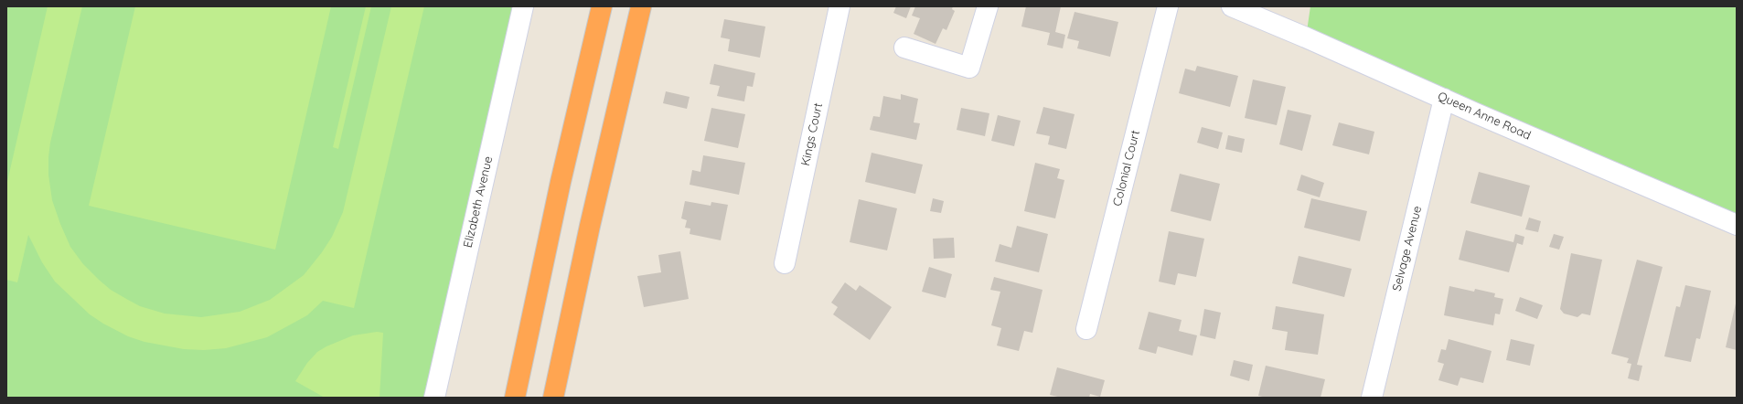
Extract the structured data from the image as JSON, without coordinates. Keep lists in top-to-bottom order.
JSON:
{
  "streets": {
    "street": [
      "Queen Anne Road",
      "Kings Court",
      "Colonial Court",
      "Elizabeth Avenue",
      "Selvage Avenue"
    ]
  },
  "crossings": [
    ["Queen Anne Road", "Selvage Avenue"]
  ]
}
